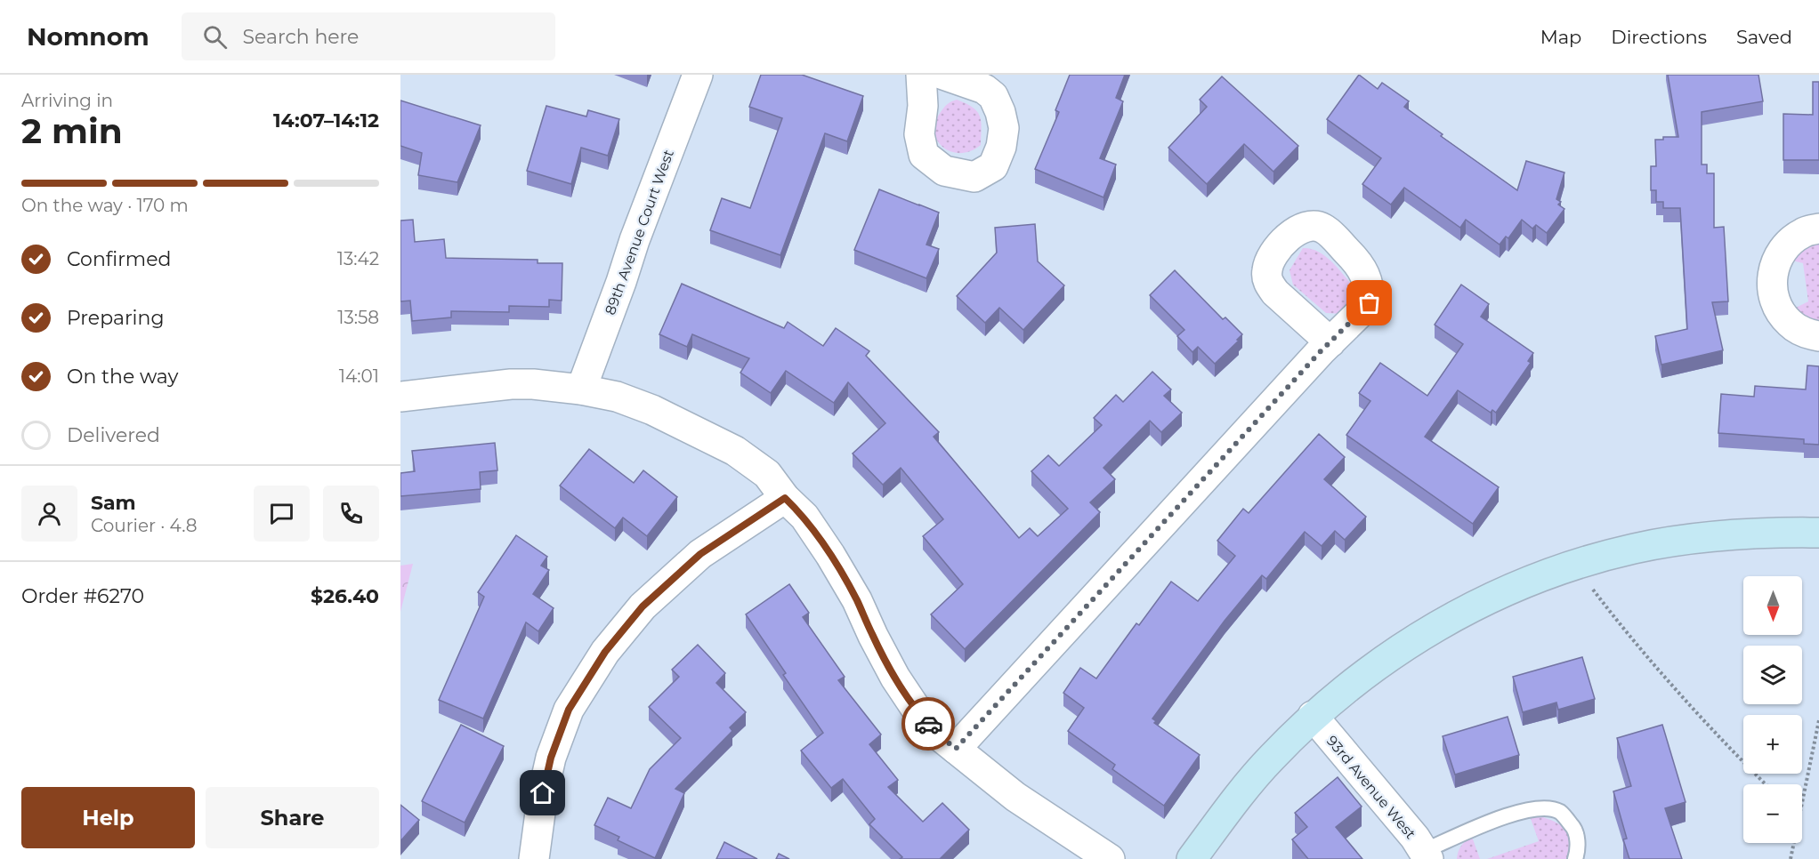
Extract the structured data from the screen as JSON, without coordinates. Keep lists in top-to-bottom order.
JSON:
{
  "streets": {
    "street": ["89th Avenue Court West", "93rd Avenue West"]
  },
  "north": "bottom",
  "page": {
    "header": "Nomnom",
    "search": "Search here",
    "nav": ["Map", "Directions", "Saved"],
    "heading": ["2 min", "Arriving in", "14:07–14:12"],
    "panel": [
      "Sam",
      "Courier · 4.8",
      "Order #6270",
      "$26.40"
    ],
    "bar": "On the way · 170 m",
    "list": [
      ["Confirmed", "13:42"],
      ["Preparing", "13:58"],
      ["On the way", "14:01"],
      "Delivered"
    ],
    "map_buttons": ["+", "−"],
    "buttons": ["Help", "Share"]
  }
}
